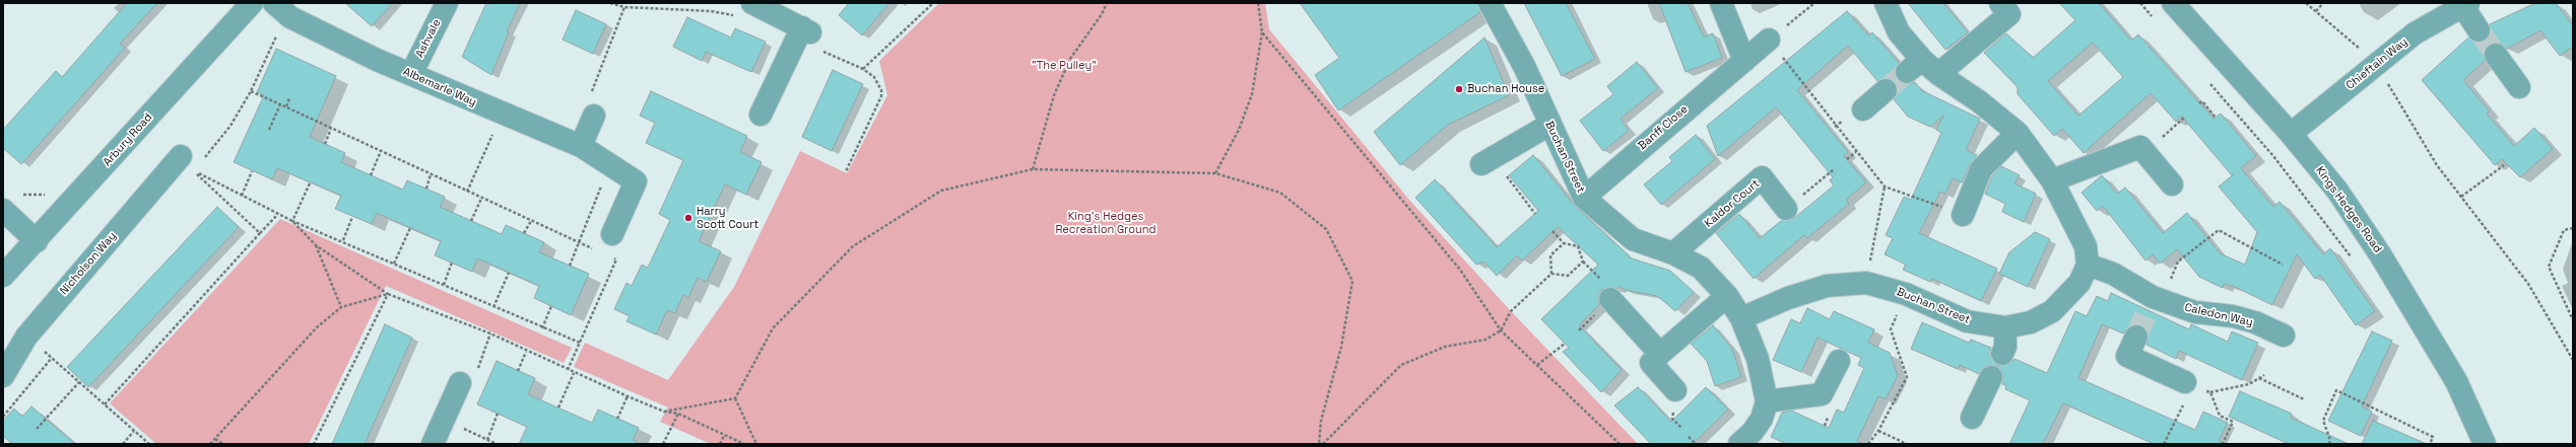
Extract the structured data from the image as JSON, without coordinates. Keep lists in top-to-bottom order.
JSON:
{
  "streets": {
    "street": [
      "Ashvale",
      "Chieftain Way",
      "Albemarle Way",
      "Banff Close",
      "Arbury Road",
      "Buchan Street",
      "Kaldor Court",
      "Kings Hedges Road",
      "Nicholson Way",
      "Caledon Way"
    ]
  },
  "crossings": [
    ["Ashvale", "Albemarle Way"],
    ["Chieftain Way", "Kings Hedges Road"],
    ["Banff Close", "Buchan Street"],
    ["Buchan Street", "Kaldor Court"],
    ["Buchan Street", "Caledon Way"]
  ],
  "parks": ["\"The Pulley\"", "King's Hedges Recreation Ground"],
  "places": ["Buchan House", "Harry Scott Court"]
}
